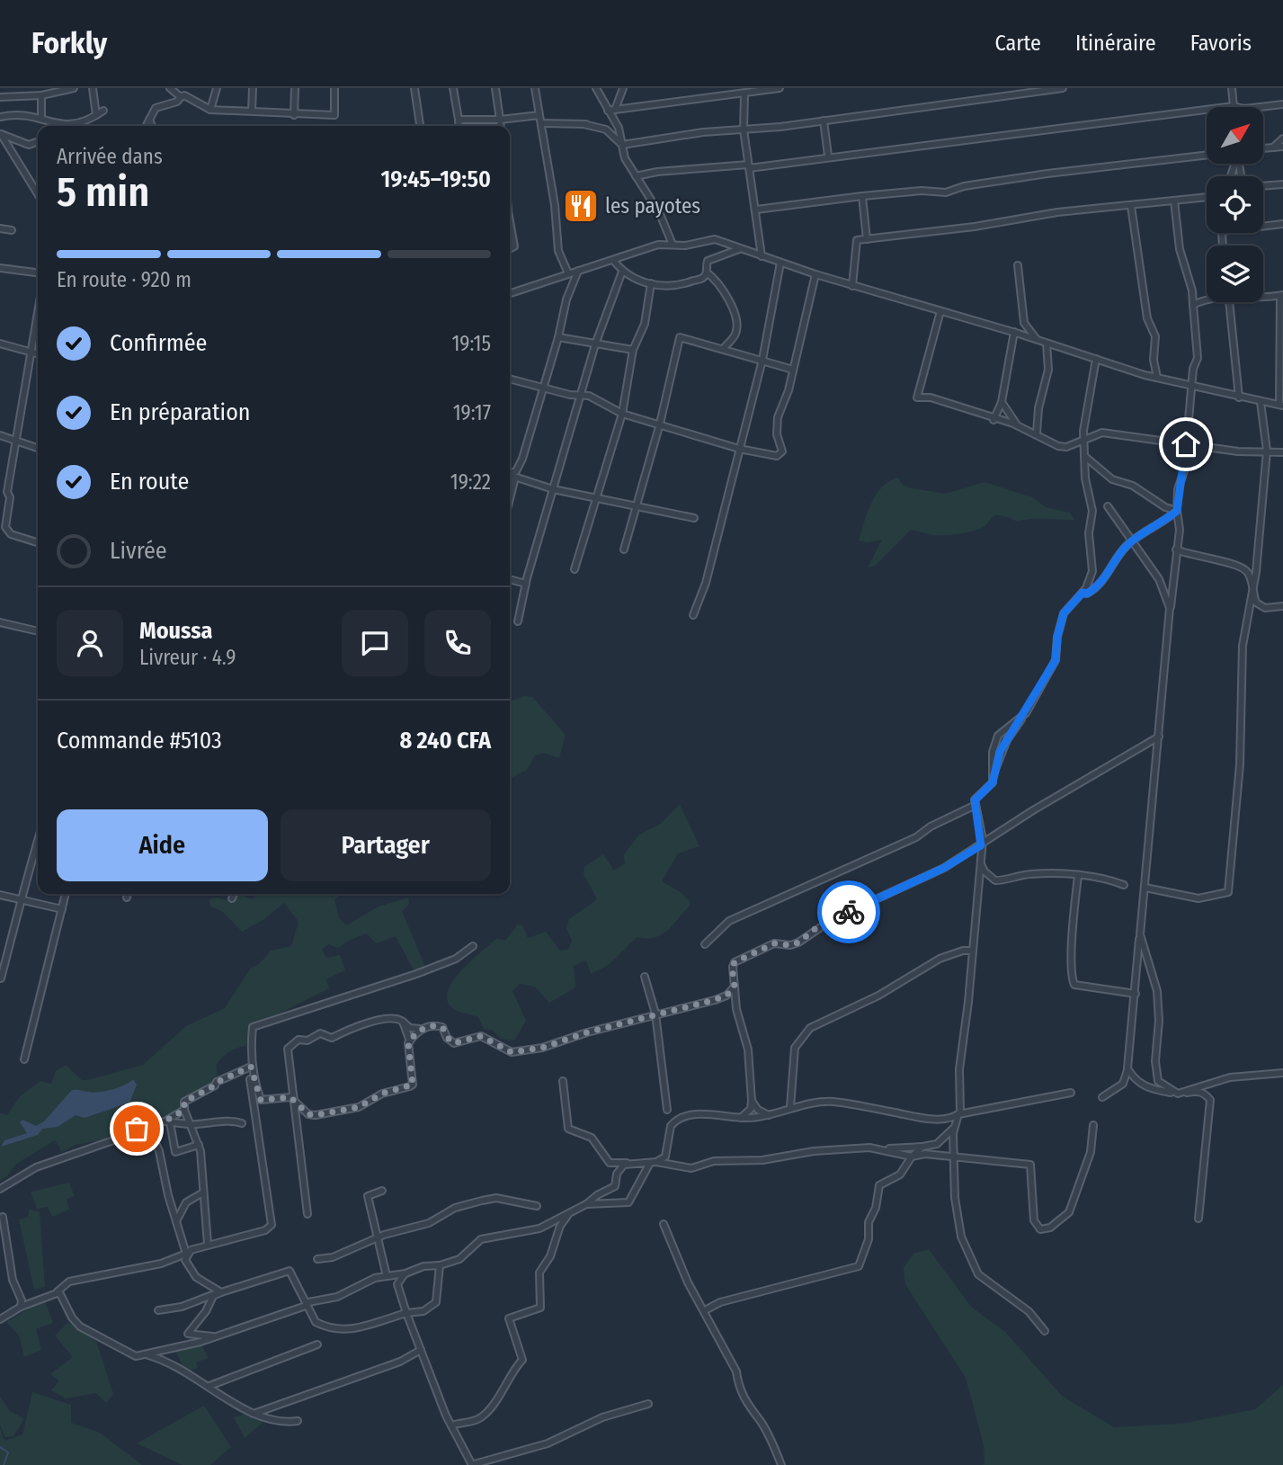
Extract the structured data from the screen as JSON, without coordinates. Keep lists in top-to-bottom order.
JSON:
{
  "places": {
    "restaurant": ["les payotes"]
  },
  "north": "top right",
  "page": {
    "header": "Forkly",
    "nav": ["Carte", "Itinéraire", "Favoris"],
    "heading": ["5 min", "Arrivée dans", "19:45–19:50"],
    "panel": [
      "Moussa",
      "Livreur · 4.9",
      "Commande #5103",
      "8 240 CFA"
    ],
    "bar": "En route · 920 m",
    "list": [
      ["Confirmée", "19:15"],
      ["En préparation", "19:17"],
      ["En route", "19:22"],
      "Livrée"
    ],
    "buttons": ["Aide", "Partager"]
  }
}
